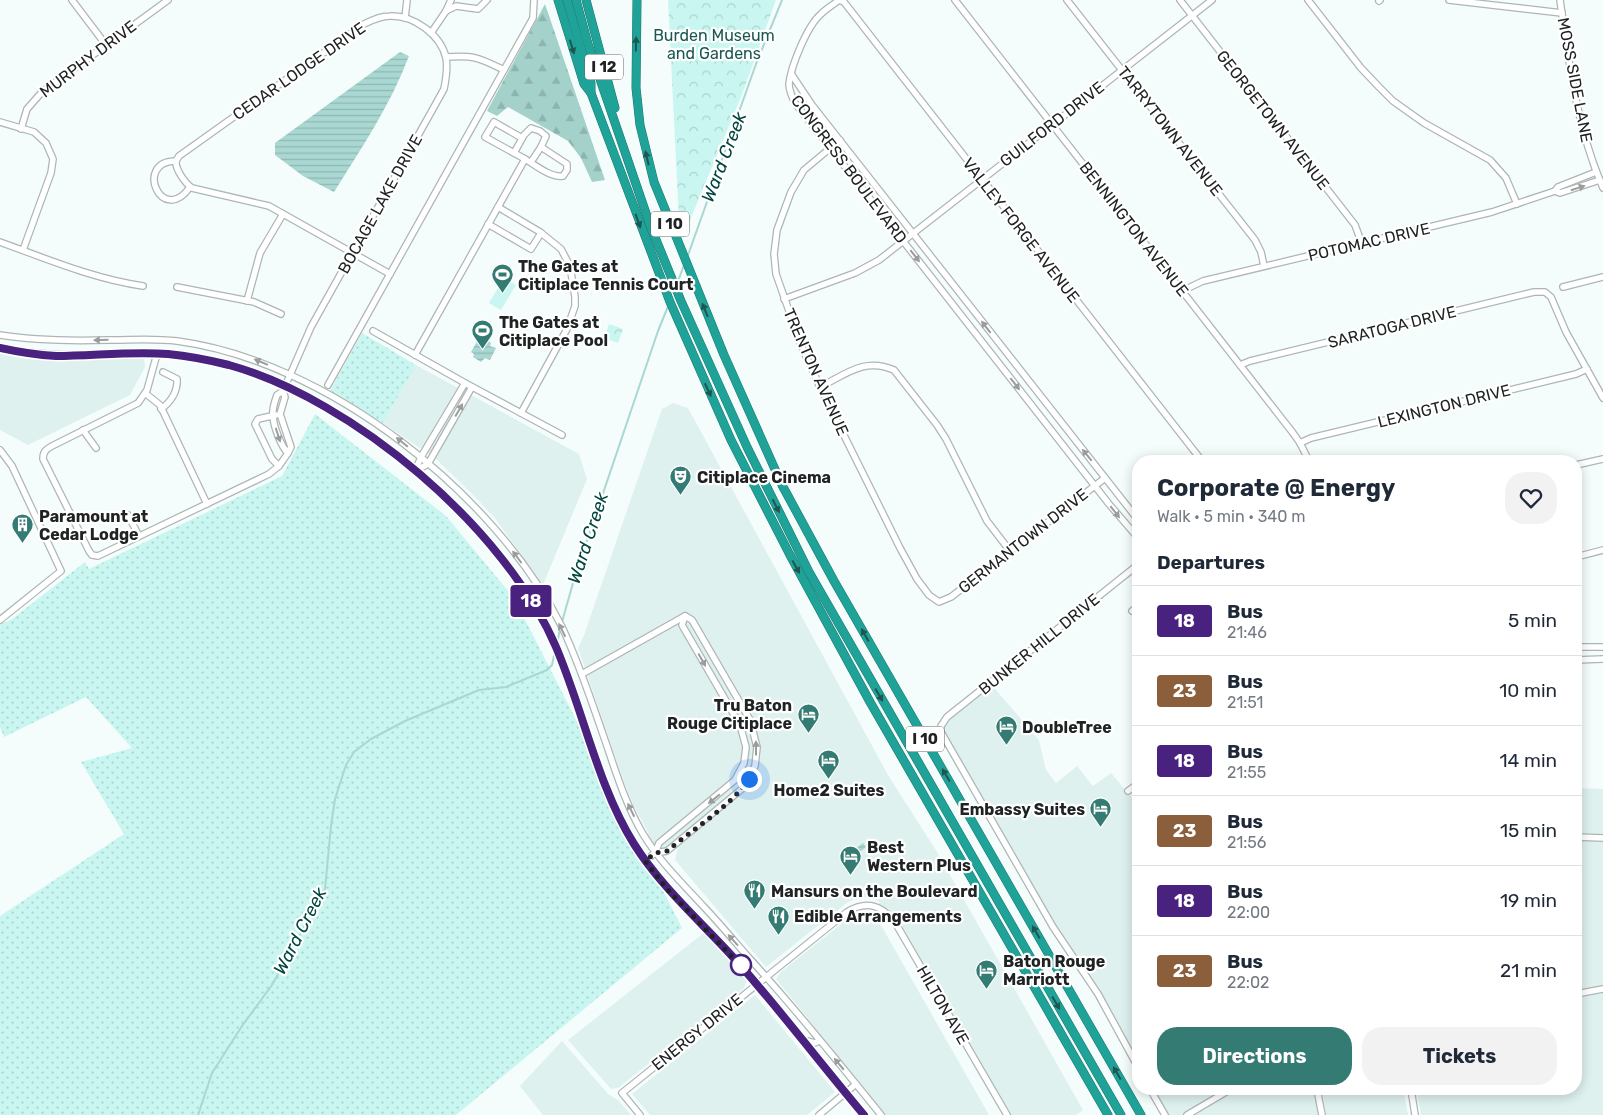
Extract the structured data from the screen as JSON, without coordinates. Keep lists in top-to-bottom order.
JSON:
{
  "streets": {
    "highway": ["I 12", "I 10"],
    "street": [
      "MURPHY DRIVE",
      "CEDAR LODGE DRIVE",
      "MOSS SIDE LANE",
      "GEORGETOWN AVENUE",
      "GUILFORD DRIVE",
      "TARRYTOWN AVENUE",
      "CONGRESS BOULEVARD",
      "BOCAGE LAKE DRIVE",
      "BENNINGTON AVENUE",
      "VALLEY FORGE AVENUE",
      "POTOMAC DRIVE",
      "SARATOGA DRIVE",
      "TRENTON AVENUE",
      "LEXINGTON DRIVE",
      "GERMANTOWN DRIVE",
      "BUNKER HILL DRIVE",
      "HILTON AVE",
      "ENERGY DRIVE"
    ]
  },
  "crossings": [
    ["I 12", "I 10"],
    ["MOSS SIDE LANE", "POTOMAC DRIVE"],
    ["GEORGETOWN AVENUE", "GUILFORD DRIVE"],
    ["GEORGETOWN AVENUE", "POTOMAC DRIVE"],
    ["GUILFORD DRIVE", "TARRYTOWN AVENUE"],
    ["GUILFORD DRIVE", "CONGRESS BOULEVARD"],
    ["GUILFORD DRIVE", "BENNINGTON AVENUE"],
    ["GUILFORD DRIVE", "VALLEY FORGE AVENUE"],
    ["GUILFORD DRIVE", "TRENTON AVENUE"],
    ["TARRYTOWN AVENUE", "POTOMAC DRIVE"],
    ["CONGRESS BOULEVARD", "TRENTON AVENUE"],
    ["CONGRESS BOULEVARD", "GERMANTOWN DRIVE"],
    ["BENNINGTON AVENUE", "POTOMAC DRIVE"],
    ["BENNINGTON AVENUE", "SARATOGA DRIVE"],
    ["BENNINGTON AVENUE", "LEXINGTON DRIVE"],
    ["SARATOGA DRIVE", "LEXINGTON DRIVE"],
    ["TRENTON AVENUE", "GERMANTOWN DRIVE"],
    ["HILTON AVE", "ENERGY DRIVE"]
  ],
  "water": ["Ward Creek"],
  "parks": ["Burden Museum and Gardens"],
  "places": {
    "sports": ["The Gates at Citiplace Tennis Court", "The Gates at Citiplace Pool"],
    "theatre": ["Citiplace Cinema"],
    "building": ["Paramount at Cedar Lodge"],
    "hotel": [
      "Tru Baton Rouge Citiplace",
      "DoubleTree",
      "Home2 Suites",
      "Embassy Suites",
      "Best Western Plus",
      "Baton Rouge Marriott"
    ],
    "restaurant": ["Mansurs on the Boulevard", "Edible Arrangements"]
  },
  "lines": ["bus line 18"],
  "page": {
    "on_map": "18",
    "heading": [
      ["Corporate @ Energy", "Walk · 5 min · 340 m"],
      "Departures"
    ],
    "list": [
      {
        "mark": "18",
        "name": "Bus",
        "note": "21:46",
        "value": "5 min"
      },
      {
        "mark": "23",
        "name": "Bus",
        "note": "21:51",
        "value": "10 min"
      },
      {
        "mark": "18",
        "name": "Bus",
        "note": "21:55",
        "value": "14 min"
      },
      {
        "mark": "23",
        "name": "Bus",
        "note": "21:56",
        "value": "15 min"
      },
      {
        "mark": "18",
        "name": "Bus",
        "note": "22:00",
        "value": "19 min"
      },
      {
        "mark": "23",
        "name": "Bus",
        "note": "22:02",
        "value": "21 min"
      }
    ],
    "buttons": ["Directions", "Tickets"]
  }
}
